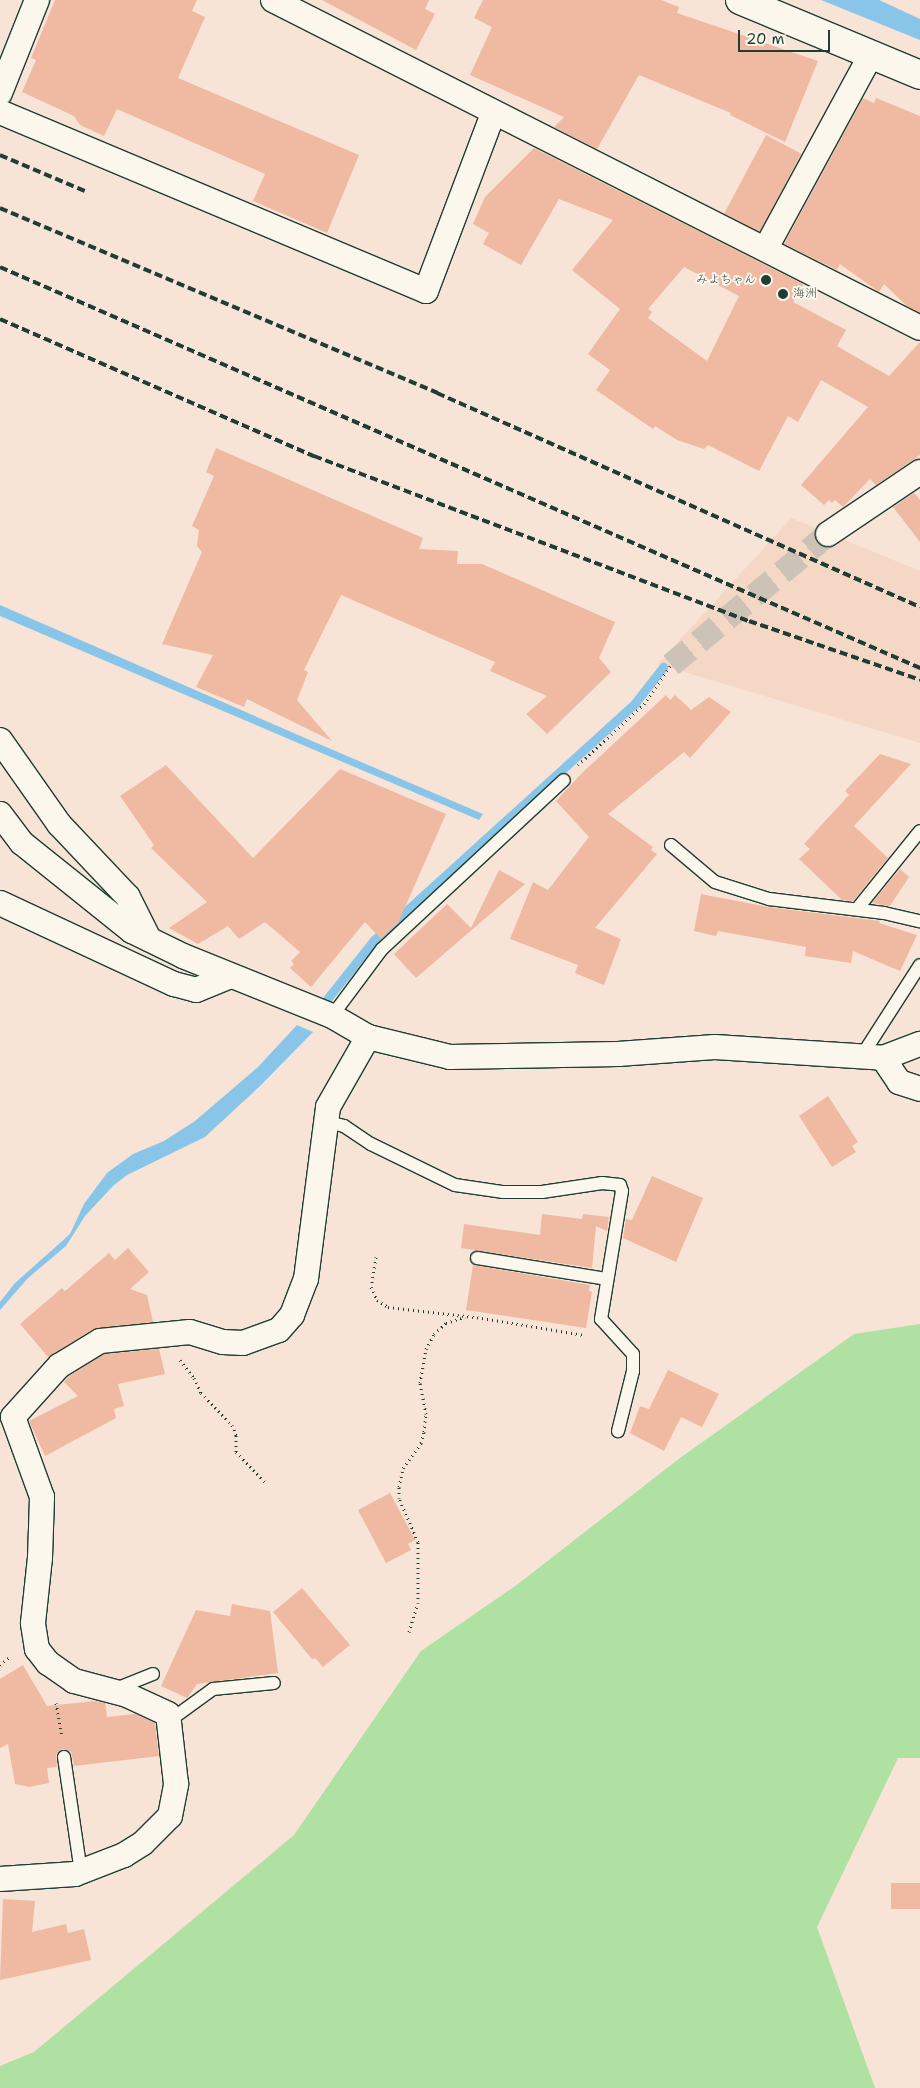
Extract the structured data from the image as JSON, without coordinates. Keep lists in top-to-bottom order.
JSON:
{
  "places": ["みよちゃん", "海洲"],
  "scale_bar": "20 m"
}
